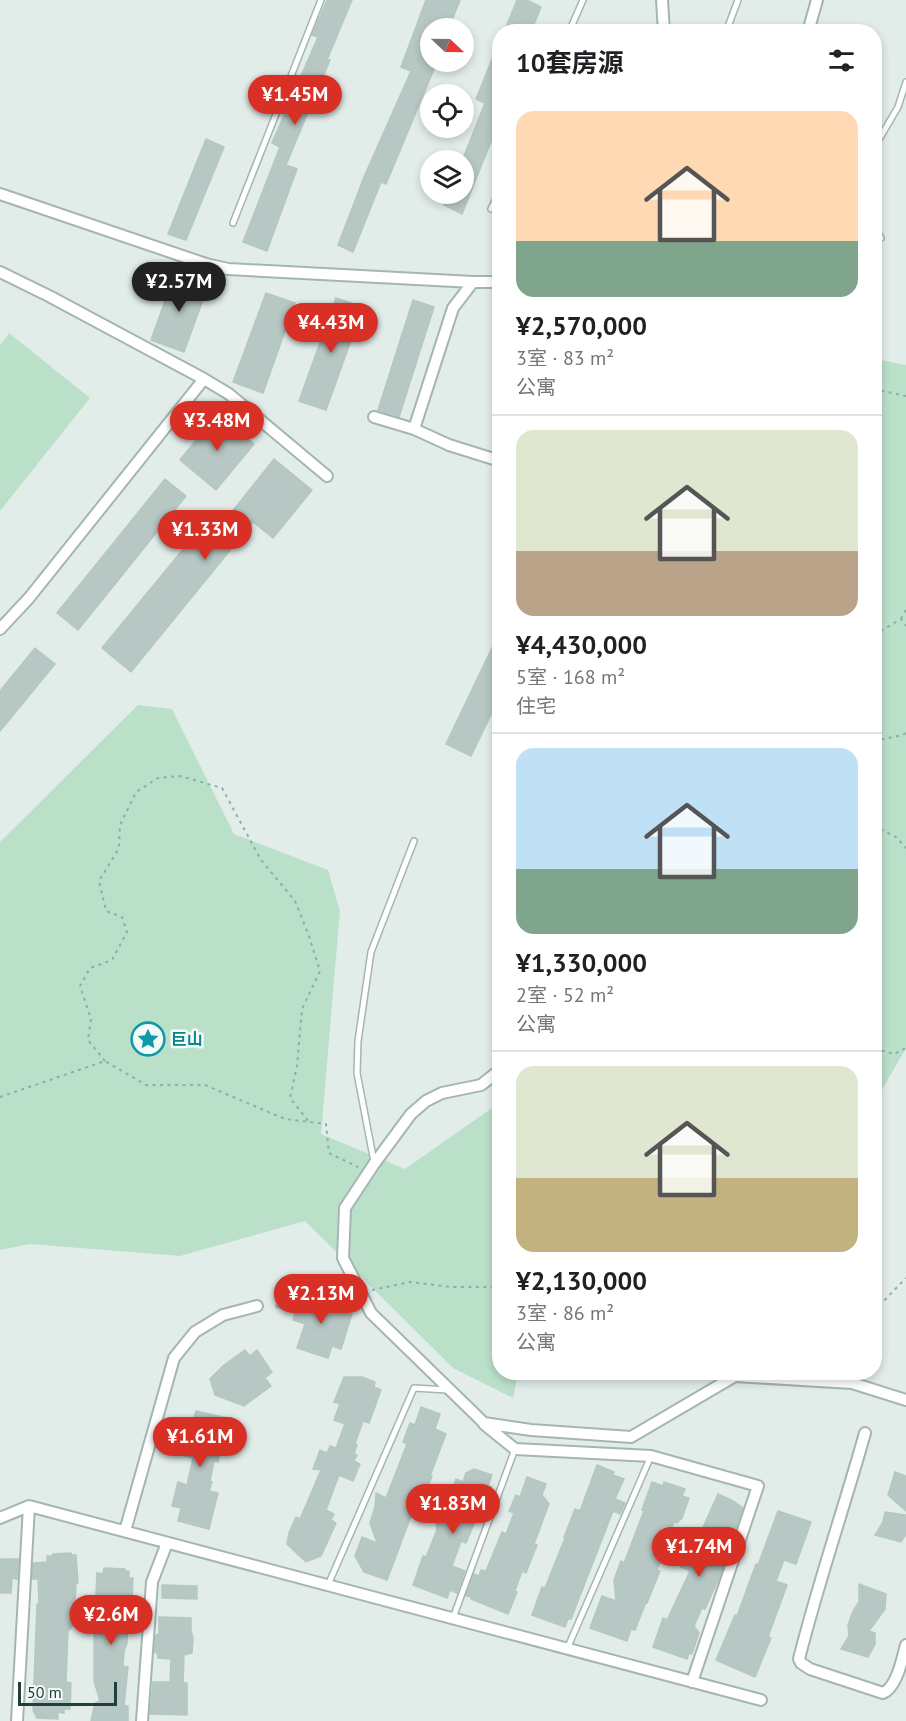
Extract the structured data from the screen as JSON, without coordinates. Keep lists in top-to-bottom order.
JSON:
{
  "places": {
    "place": ["巨山"]
  },
  "scale_bar": "50 m",
  "north": "right",
  "page": {
    "heading": "10套房源",
    "price": [
      "¥1.45M",
      "¥2.57M",
      "¥4.43M",
      "¥3.48M",
      "¥1.33M",
      "¥2.13M",
      "¥1.61M",
      "¥1.83M",
      "¥1.74M",
      "¥2.6M"
    ],
    "list": [
      {
        "name": "¥2,570,000",
        "note": "3室 · 83 m² · 公寓"
      },
      {
        "name": "¥4,430,000",
        "note": "5室 · 168 m² · 住宅"
      },
      {
        "name": "¥1,330,000",
        "note": "2室 · 52 m² · 公寓"
      },
      {
        "name": "¥2,130,000",
        "note": "3室 · 86 m² · 公寓"
      }
    ],
    "scale": "50 m"
  }
}
